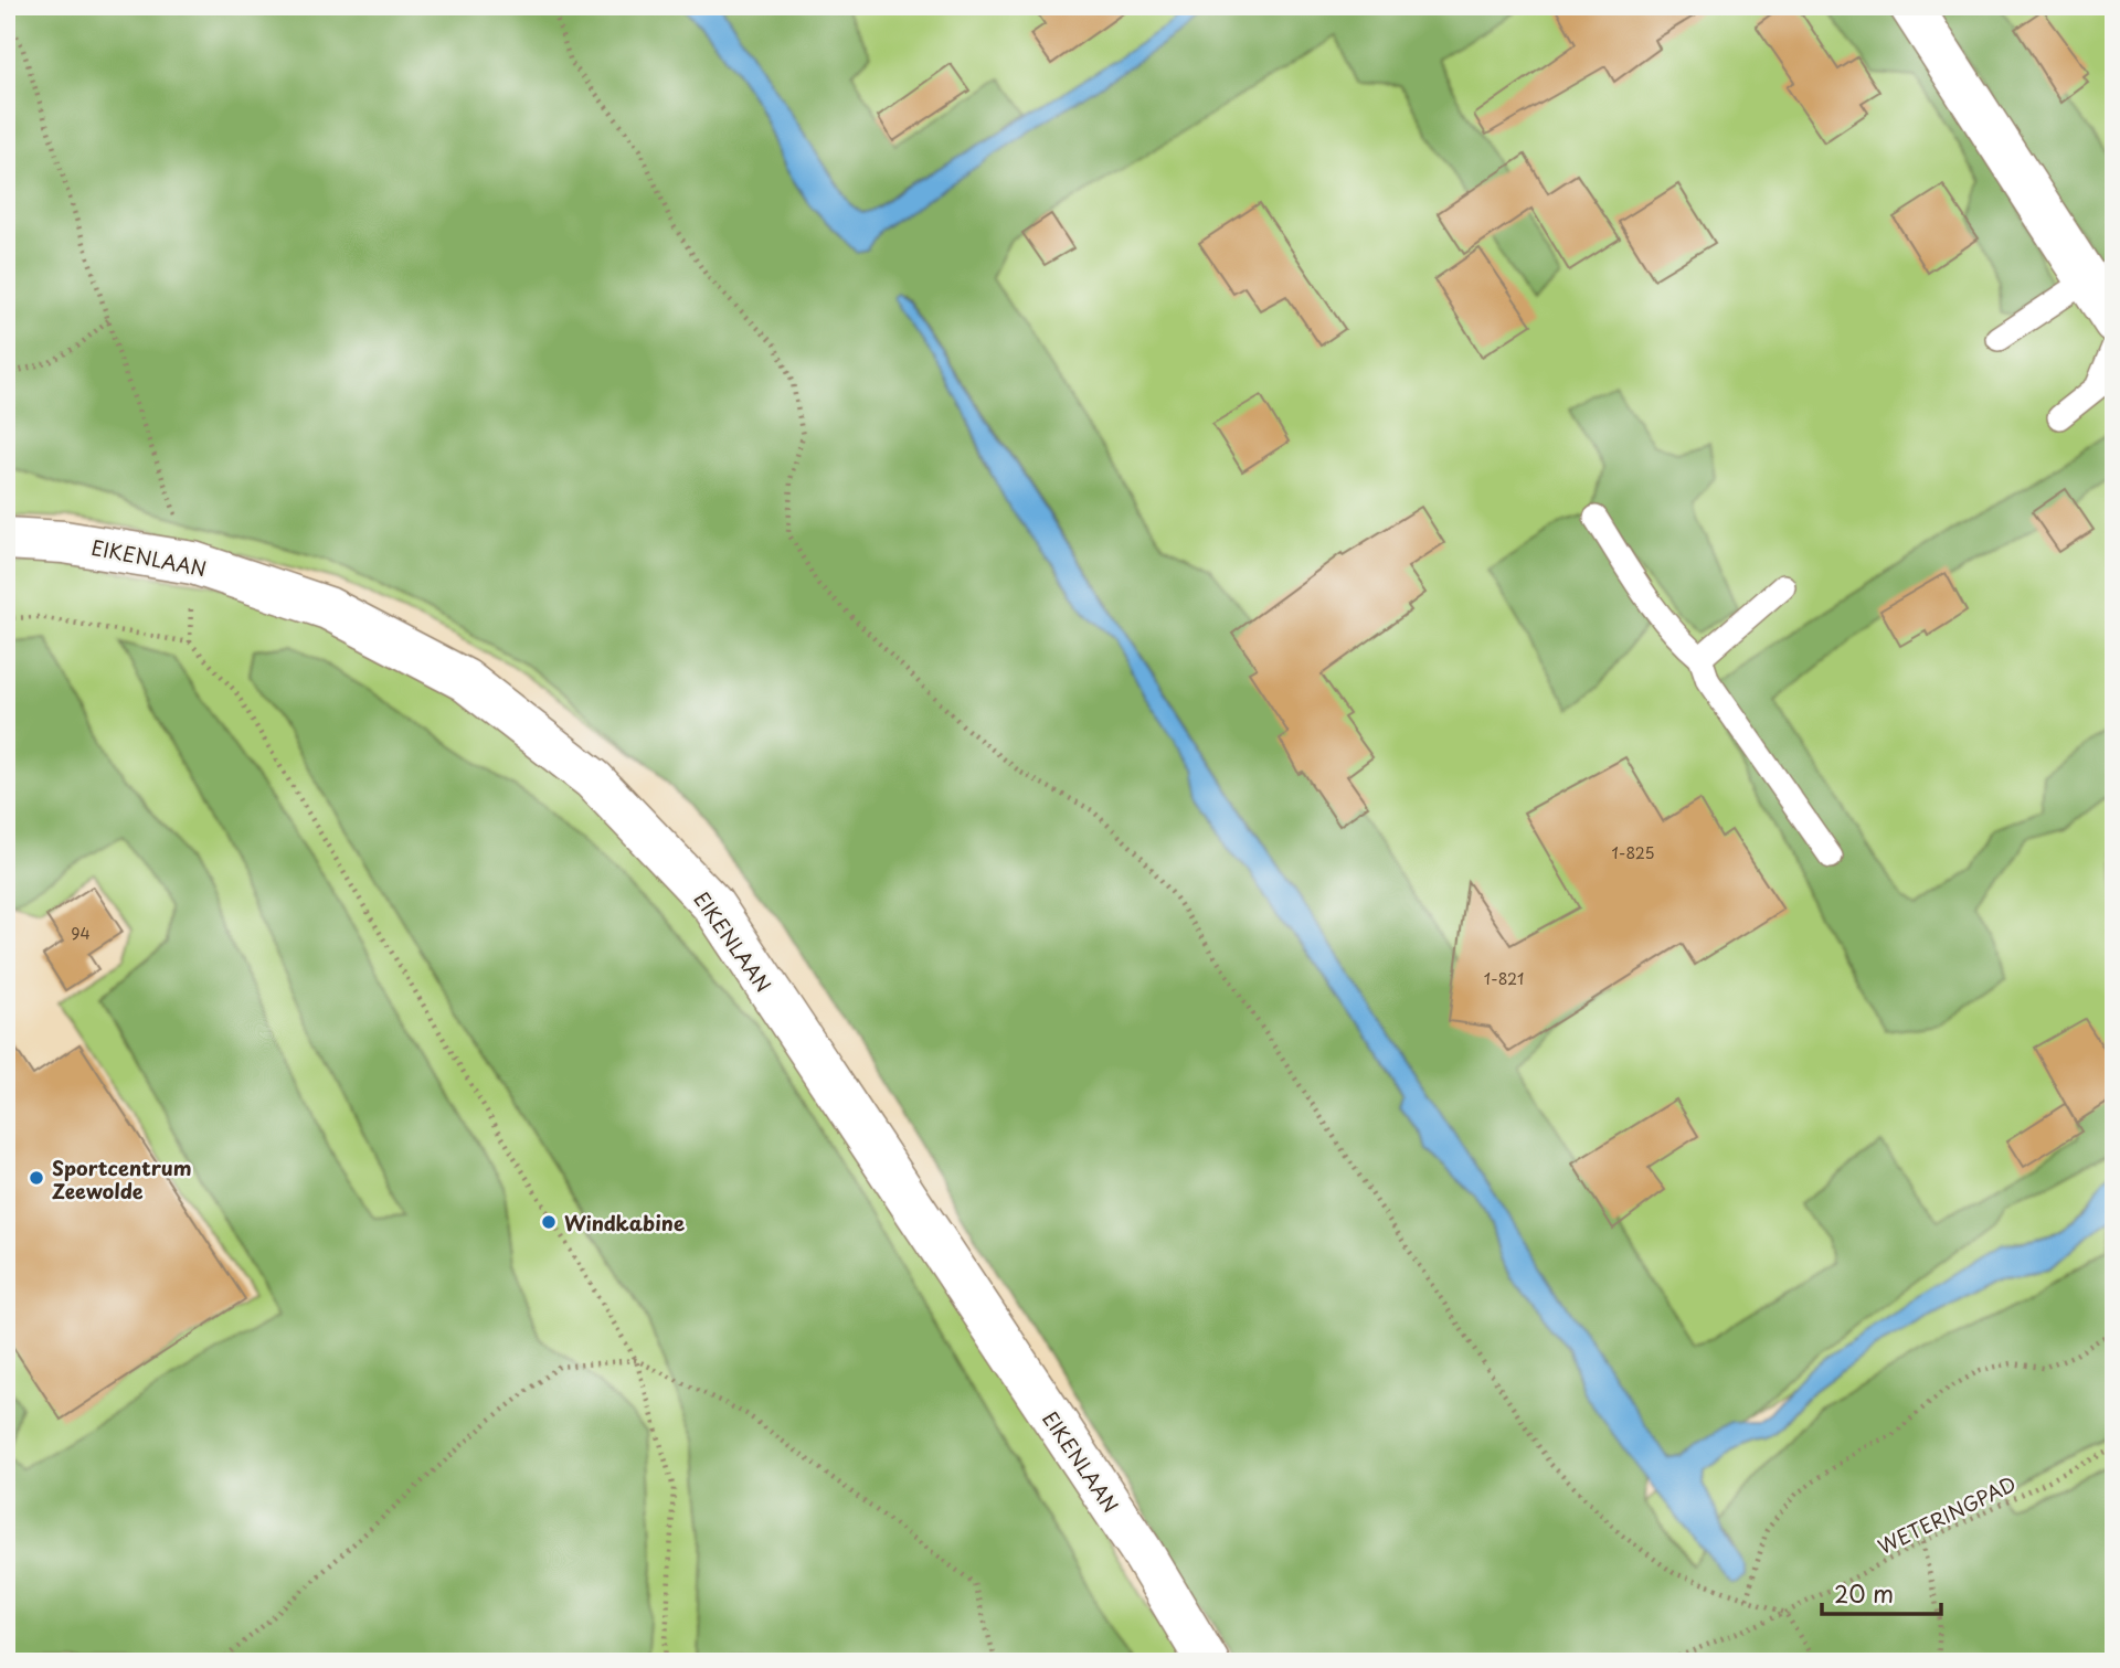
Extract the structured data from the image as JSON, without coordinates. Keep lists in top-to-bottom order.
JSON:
{
  "streets": {
    "street": ["EIKENLAAN"],
    "path": ["WETERINGPAD"]
  },
  "places": ["Sportcentrum Zeewolde", "Windkabine"],
  "house_numbers": ["1-825", "94", "1-821"],
  "scale_bar": "20 m"
}
